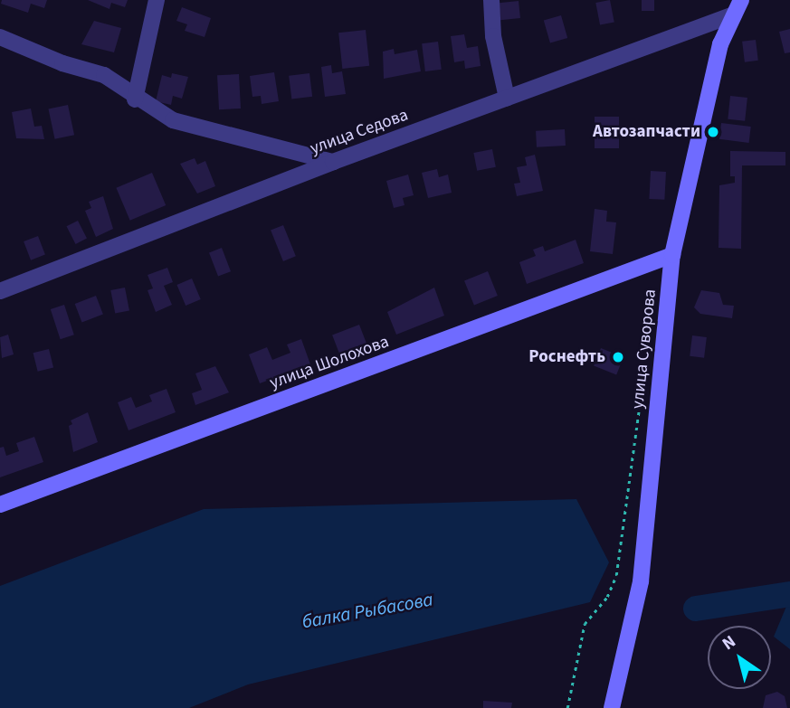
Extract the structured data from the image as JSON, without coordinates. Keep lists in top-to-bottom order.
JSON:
{
  "streets": {
    "main road": ["улица Суворова", "улица Шолохова"],
    "street": ["улица Седова"]
  },
  "crossings": [
    ["улица Седова", "улица Суворова"],
    ["улица Суворова", "улица Шолохова"]
  ],
  "water": ["балка Рыбасова"],
  "places": ["Автозапчасти", "Роснефть"],
  "north": "top left"
}
